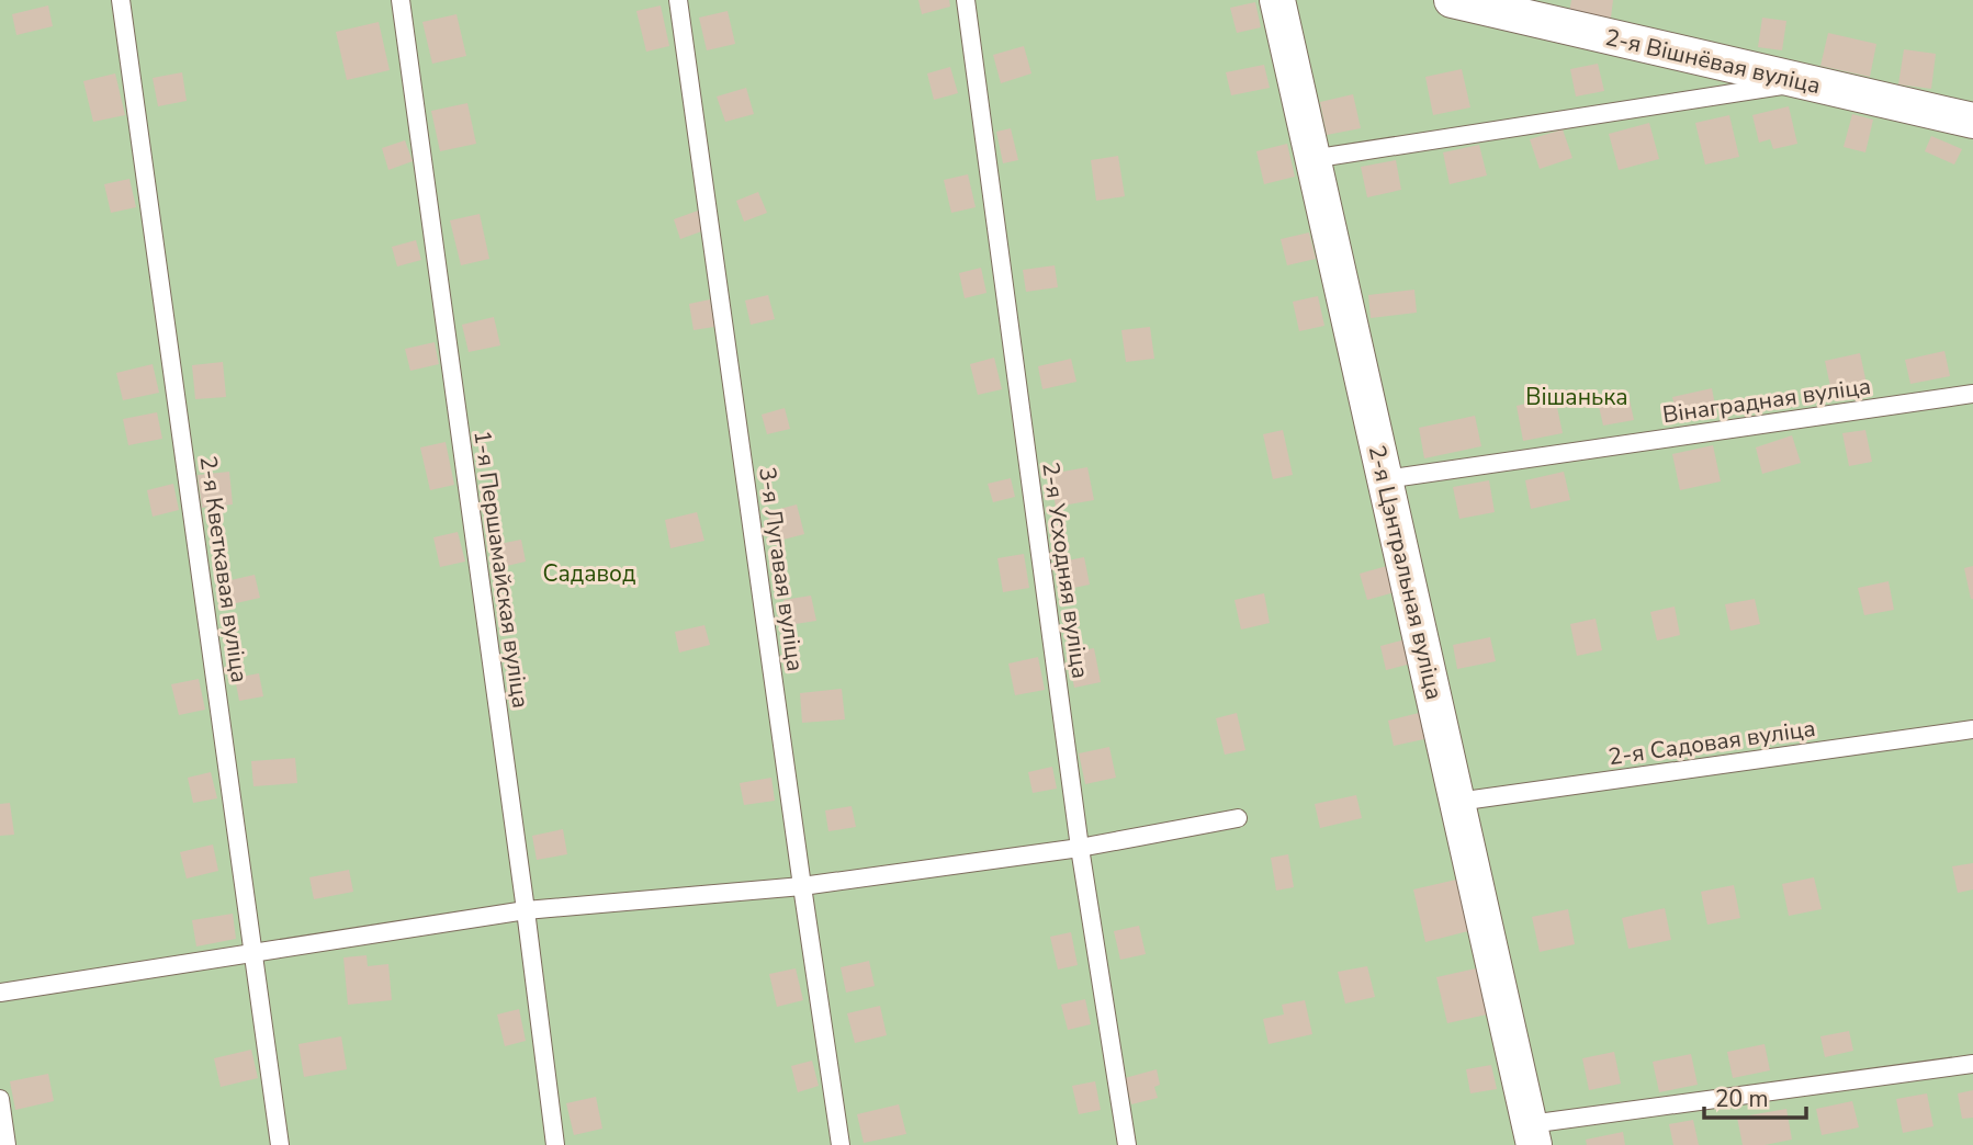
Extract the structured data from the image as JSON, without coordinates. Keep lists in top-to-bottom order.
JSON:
{
  "streets": {
    "street": ["2-я Вішнёвая вуліца", "2-я Цэнтральная вуліца"],
    "lane": [
      "Вінаградная вуліца",
      "2-я Кветкавая вуліца",
      "1-я Першамайская вуліца",
      "3-я Лугавая вуліца",
      "2-я Усходняя вуліца",
      "2-я Садовая вуліца"
    ]
  },
  "crossings": [
    ["Вінаградная вуліца", "2-я Цэнтральная вуліца"],
    ["2-я Цэнтральная вуліца", "2-я Садовая вуліца"]
  ],
  "parks": ["Вішанька", "Садавод"],
  "scale_bar": "20 m"
}
